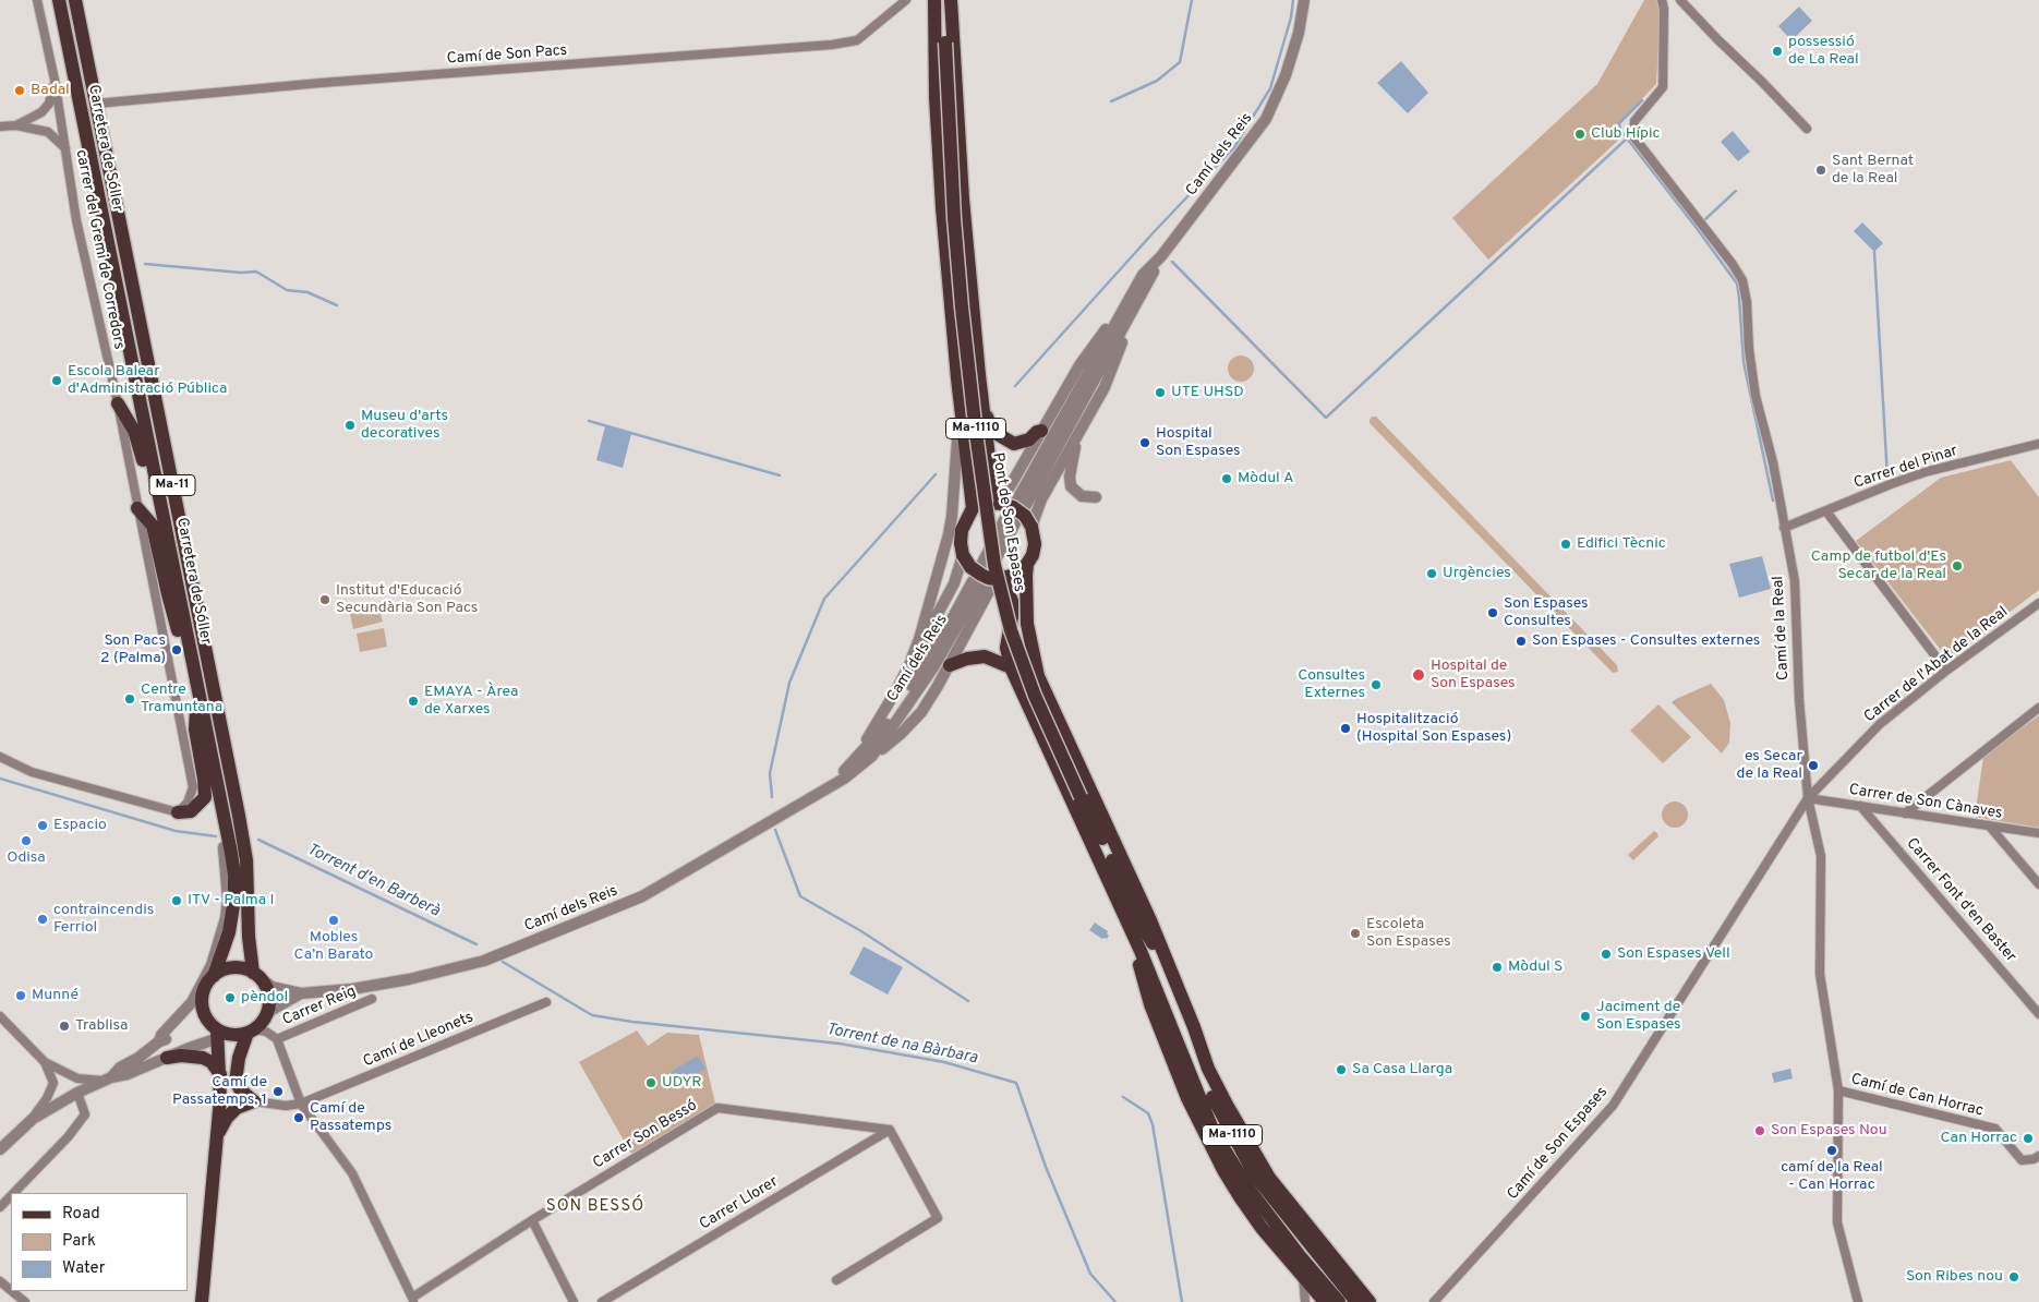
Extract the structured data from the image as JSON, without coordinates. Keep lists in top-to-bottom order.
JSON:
{
  "streets": {
    "main road": [
      "Carretera de Sóller",
      "Ma-1110",
      "Ma-11",
      "Pont de Son Espases"
    ],
    "street": [
      "Camí de Son Pacs",
      "Camí dels Reis",
      "carrer del Gremi de Corredors",
      "Carrer del Pinar",
      "Camí de la Real",
      "Carrer de l'Abat de la Real",
      "Carrer de Son Cànaves",
      "Carrer Font d'en Baster",
      "Carrer Reig",
      "Camí de Lleonets",
      "Camí de Can Horrac",
      "Carrer Son Bessó",
      "Camí de Son Espases",
      "Carrer Llorer"
    ]
  },
  "crossings": [
    ["Camí de Son Pacs", "Carretera de Sóller"],
    ["Carretera de Sóller", "Ma-11"],
    ["Ma-1110", "Pont de Son Espases"],
    ["Carrer del Pinar", "Camí de la Real"],
    ["Camí de la Real", "Carrer de l'Abat de la Real"],
    ["Camí de la Real", "Carrer de Son Cànaves"],
    ["Camí de la Real", "Camí de Can Horrac"],
    ["Camí de la Real", "Camí de Son Espases"],
    ["Carrer de l'Abat de la Real", "Carrer de Son Cànaves"],
    ["Carrer de l'Abat de la Real", "Camí de Son Espases"],
    ["Carrer de Son Cànaves", "Carrer Font d'en Baster"],
    ["Carrer de Son Cànaves", "Camí de Son Espases"],
    ["Carrer Son Bessó", "Carrer Llorer"]
  ],
  "districts": ["SON BESSÓ"],
  "water": ["Torrent d'en Barberà", "Torrent de na Bàrbara"],
  "places": [
    "possessió de La Real",
    "Badal",
    "Club Hípic",
    "Sant Bernat de la Real",
    "Escola Balear d'Administració Pública",
    "UTE UHSD",
    "Museu d'arts decoratives",
    "Hospital Son Espases",
    "Mòdul A",
    "Edifici Tècnic",
    "Camp de futbol d'Es Secar de la Real",
    "Urgències",
    "Institut d'Educació Secundària Son Pacs",
    "Son Espases Consultes",
    "Son Espases - Consultes externes",
    "Son Pacs 2 (Palma)",
    "Hospital de Son Espases",
    "Consultes Externes",
    "Centre Tramuntana",
    "EMAYA - Àrea de Xarxes",
    "Hospitalització (Hospital Son Espases)",
    "es Secar de la Real",
    "Espacio",
    "Odisa",
    "ITV - Palma I",
    "contraincendis Ferriol",
    "Mobles Ca’n Barato",
    "Escoleta Son Espases",
    "Son Espases Vell",
    "Mòdul S",
    "Munné",
    "pèndol",
    "Jaciment de Son Espases",
    "Trablisa",
    "Sa Casa Llarga",
    "UDYR",
    "Camí de Passatemps, 1",
    "Camí de Passatemps",
    "Son Espases Nou",
    "Can Horrac",
    "camí de la Real - Can Horrac",
    "Son Ribes nou"
  ],
  "legend": ["Road", "Park", "Water"]
}
